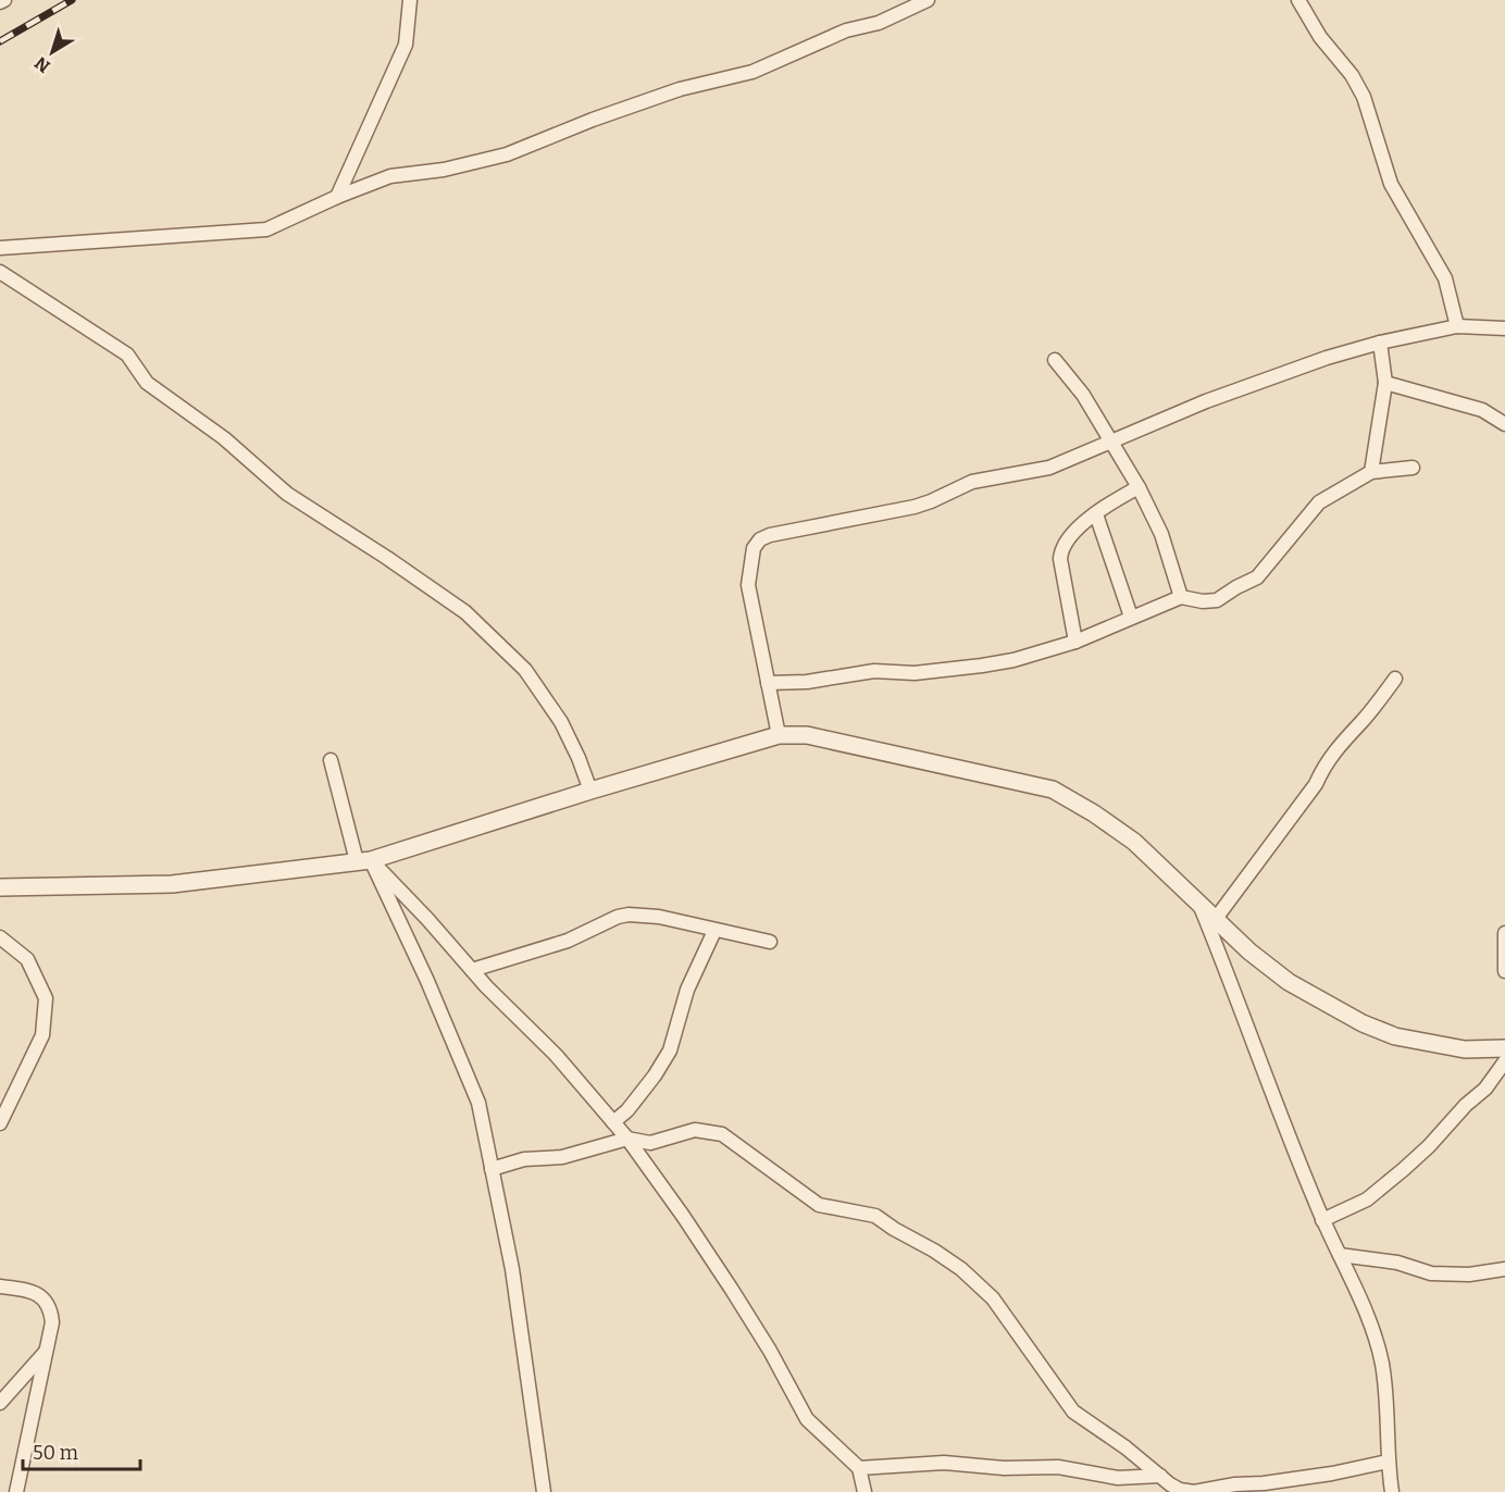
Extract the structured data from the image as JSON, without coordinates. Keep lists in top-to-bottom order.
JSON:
{
  "scale_bar": "50 m",
  "north": "bottom left"
}
